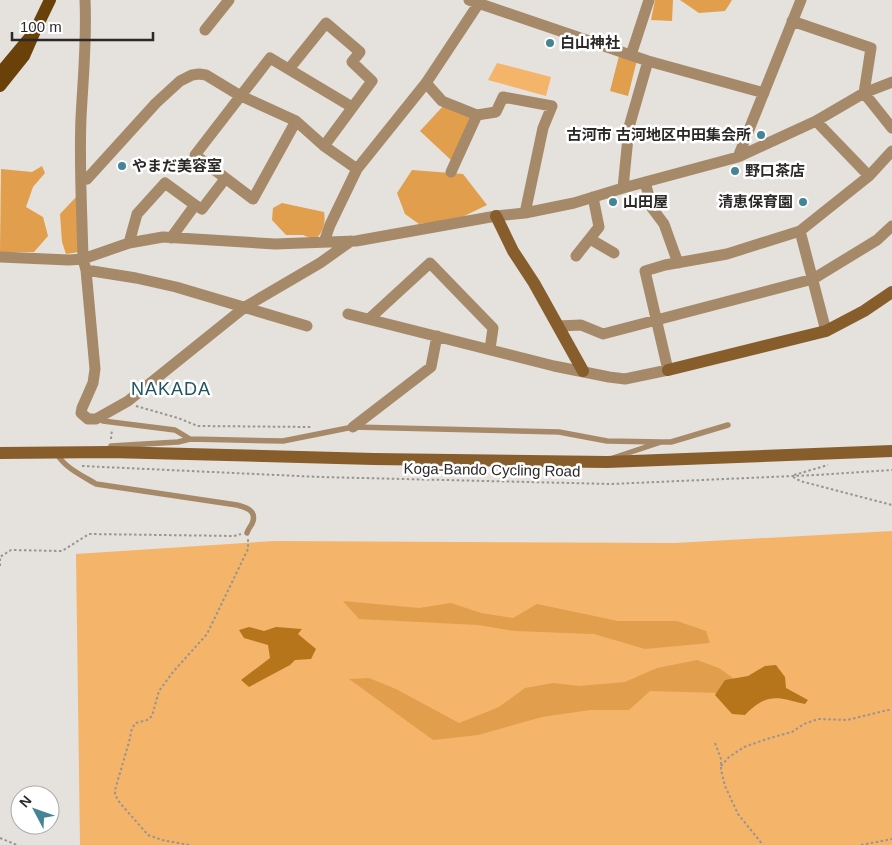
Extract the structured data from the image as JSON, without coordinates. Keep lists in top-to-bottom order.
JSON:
{
  "streets": {
    "path": ["Koga-Bando Cycling Road"]
  },
  "districts": ["NAKADA"],
  "places": [
    "白山神社",
    "古河市 古河地区中田集会所",
    "やまだ美容室",
    "野口茶店",
    "山田屋",
    "清恵保育園"
  ],
  "scale_bar": "100 m",
  "north": "top left"
}
